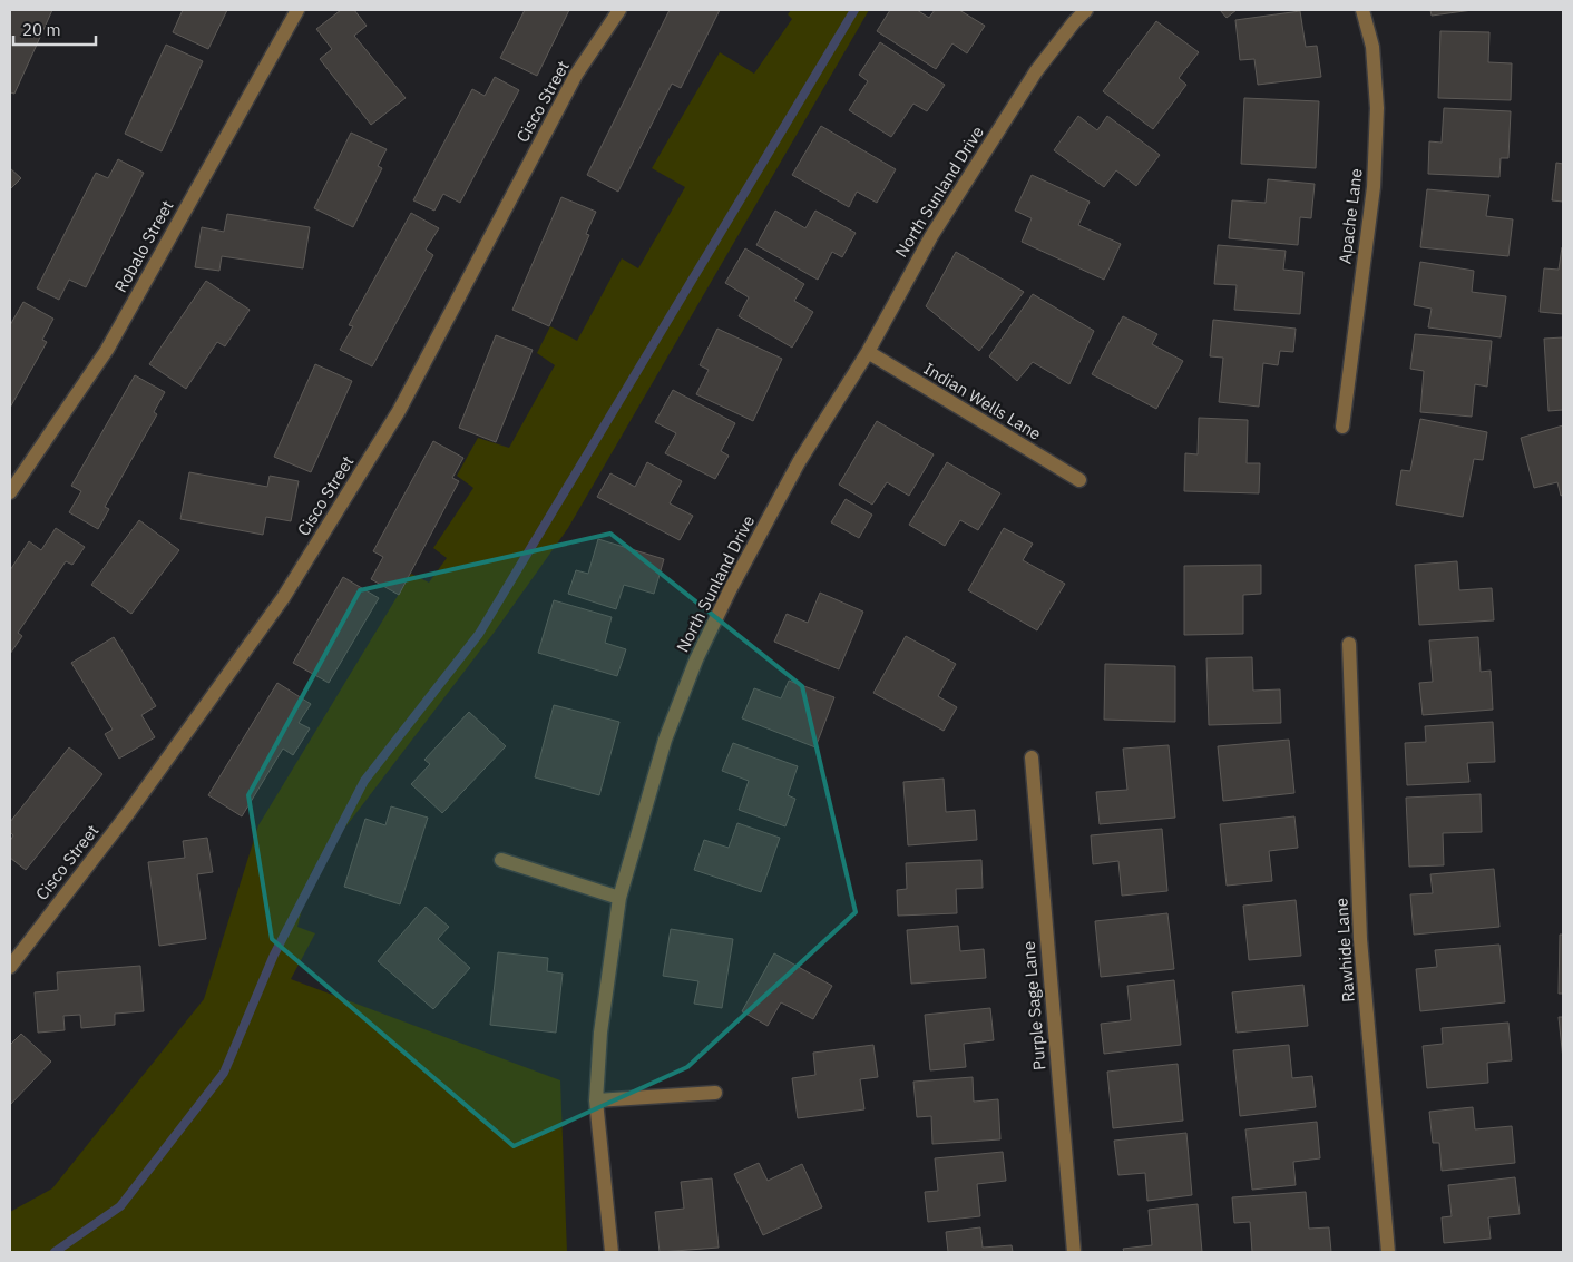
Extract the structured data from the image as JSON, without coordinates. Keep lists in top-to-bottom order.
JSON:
{
  "streets": {
    "street": [
      "Cisco Street",
      "North Sunland Drive",
      "Apache Lane",
      "Robalo Street",
      "Indian Wells Lane",
      "Rawhide Lane",
      "Purple Sage Lane"
    ]
  },
  "crossings": [
    ["North Sunland Drive", "Indian Wells Lane"]
  ],
  "scale_bar": "20 m"
}
